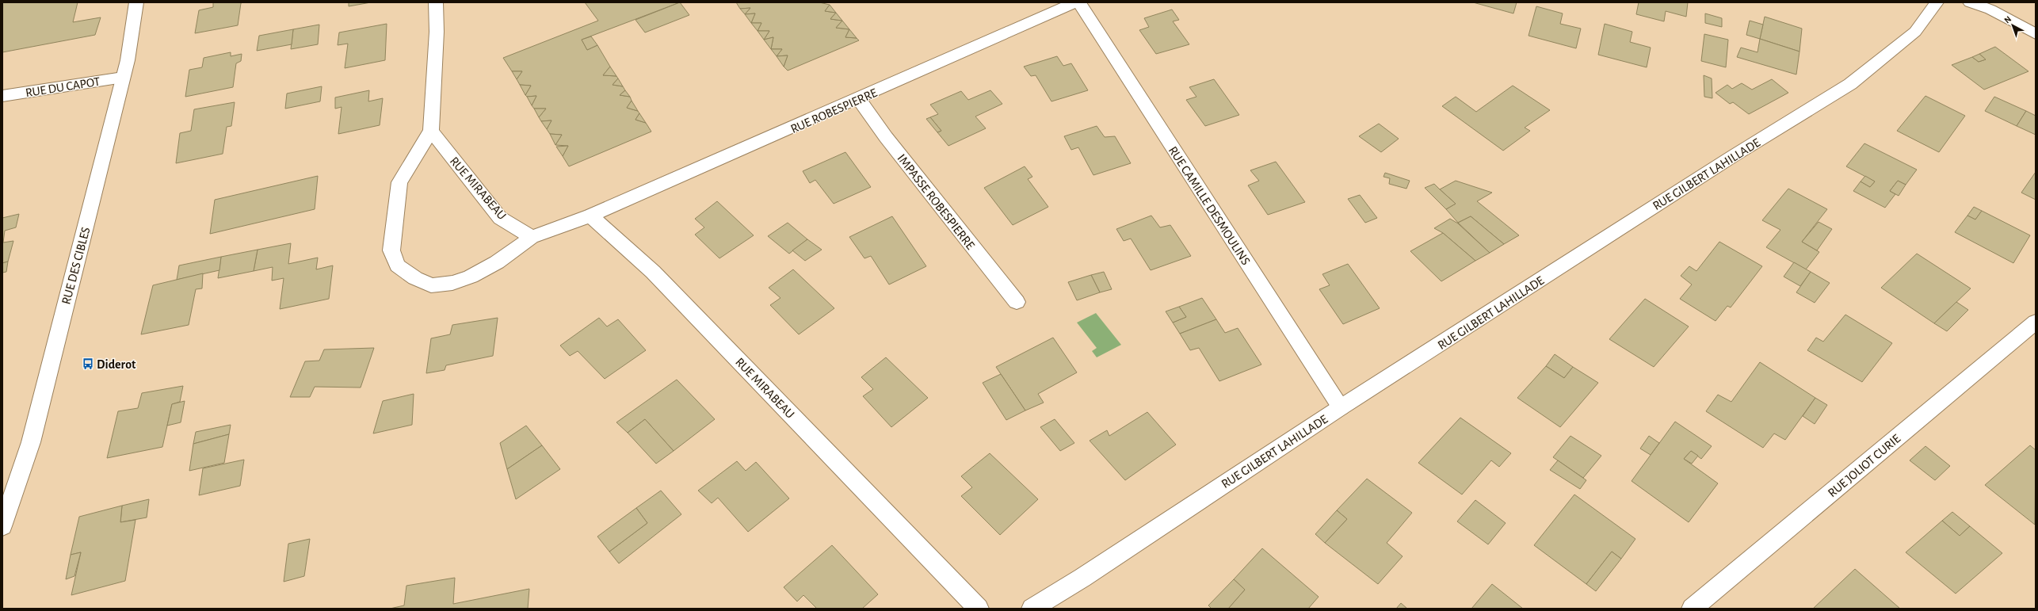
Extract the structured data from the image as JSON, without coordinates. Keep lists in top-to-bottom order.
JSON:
{
  "streets": {
    "street": [
      "RUE DU CAPOT",
      "RUE ROBESPIERRE",
      "RUE GILBERT LAHILLADE",
      "RUE MIRABEAU",
      "IMPASSE ROBESPIERRE",
      "RUE CAMILLE DESMOULINS",
      "RUE DES CIBLES",
      "RUE JOLIOT CURIE"
    ]
  },
  "crossings": [
    ["RUE DU CAPOT", "RUE DES CIBLES"],
    ["RUE ROBESPIERRE", "RUE MIRABEAU"],
    ["RUE ROBESPIERRE", "IMPASSE ROBESPIERRE"],
    ["RUE GILBERT LAHILLADE", "RUE CAMILLE DESMOULINS"]
  ],
  "places": {
    "bus stop": ["Diderot"]
  },
  "north": "top left"
}
